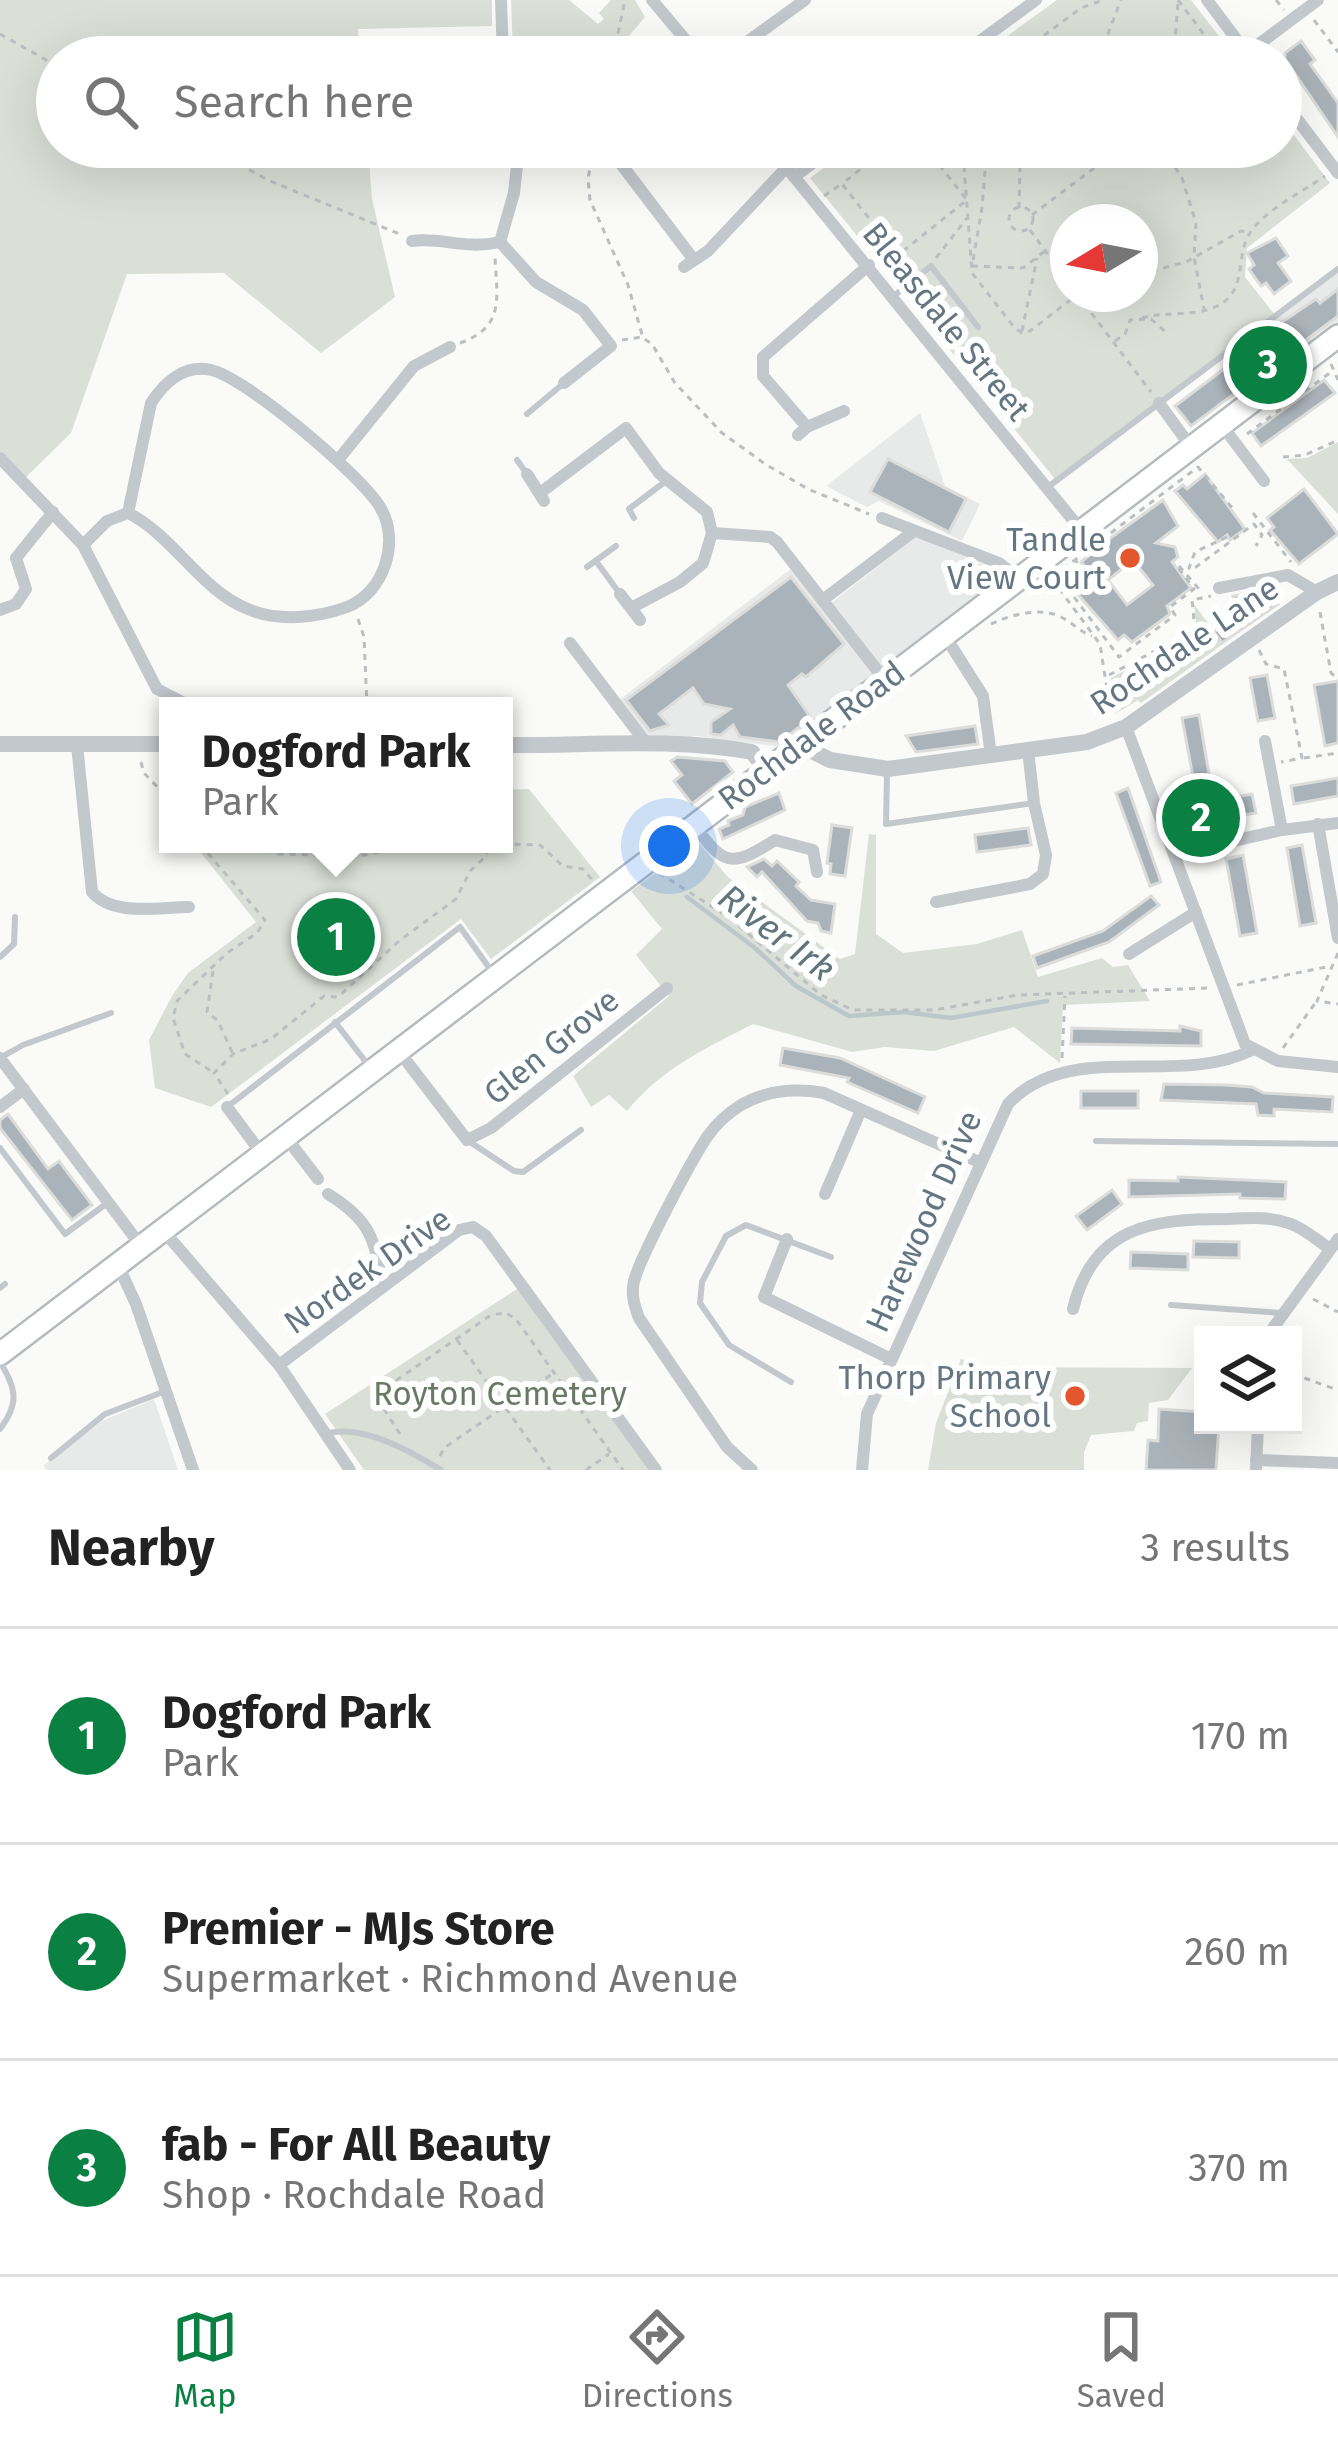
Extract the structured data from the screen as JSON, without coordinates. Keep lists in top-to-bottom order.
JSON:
{
  "streets": {
    "main road": ["Rochdale Road"],
    "street": [
      "Bleasdale Street",
      "Rochdale Lane",
      "Glen Grove",
      "Harewood Drive",
      "Nordek Drive"
    ]
  },
  "crossings": [
    ["Bleasdale Street", "Rochdale Road"],
    ["Rochdale Lane", "Rochdale Road"]
  ],
  "water": ["River Irk"],
  "parks": ["Royton Cemetery"],
  "places": ["Tandle View Court", "Thorp Primary School"],
  "north": "left",
  "page": {
    "search": "Search here",
    "pins": ["3", "2", "1"],
    "popup": ["Dogford Park", "Park"],
    "heading": ["Nearby", "3 results"],
    "list": [
      {
        "mark": "1",
        "name": "Dogford Park",
        "note": "Park",
        "value": "170 m"
      },
      {
        "mark": "2",
        "name": "Premier - MJs Store",
        "note": "Supermarket · Richmond Avenue",
        "value": "260 m"
      },
      {
        "mark": "3",
        "name": "fab - For All Beauty",
        "note": "Shop · Rochdale Road",
        "value": "370 m"
      }
    ],
    "nav": ["Map", "Directions", "Saved"]
  }
}
